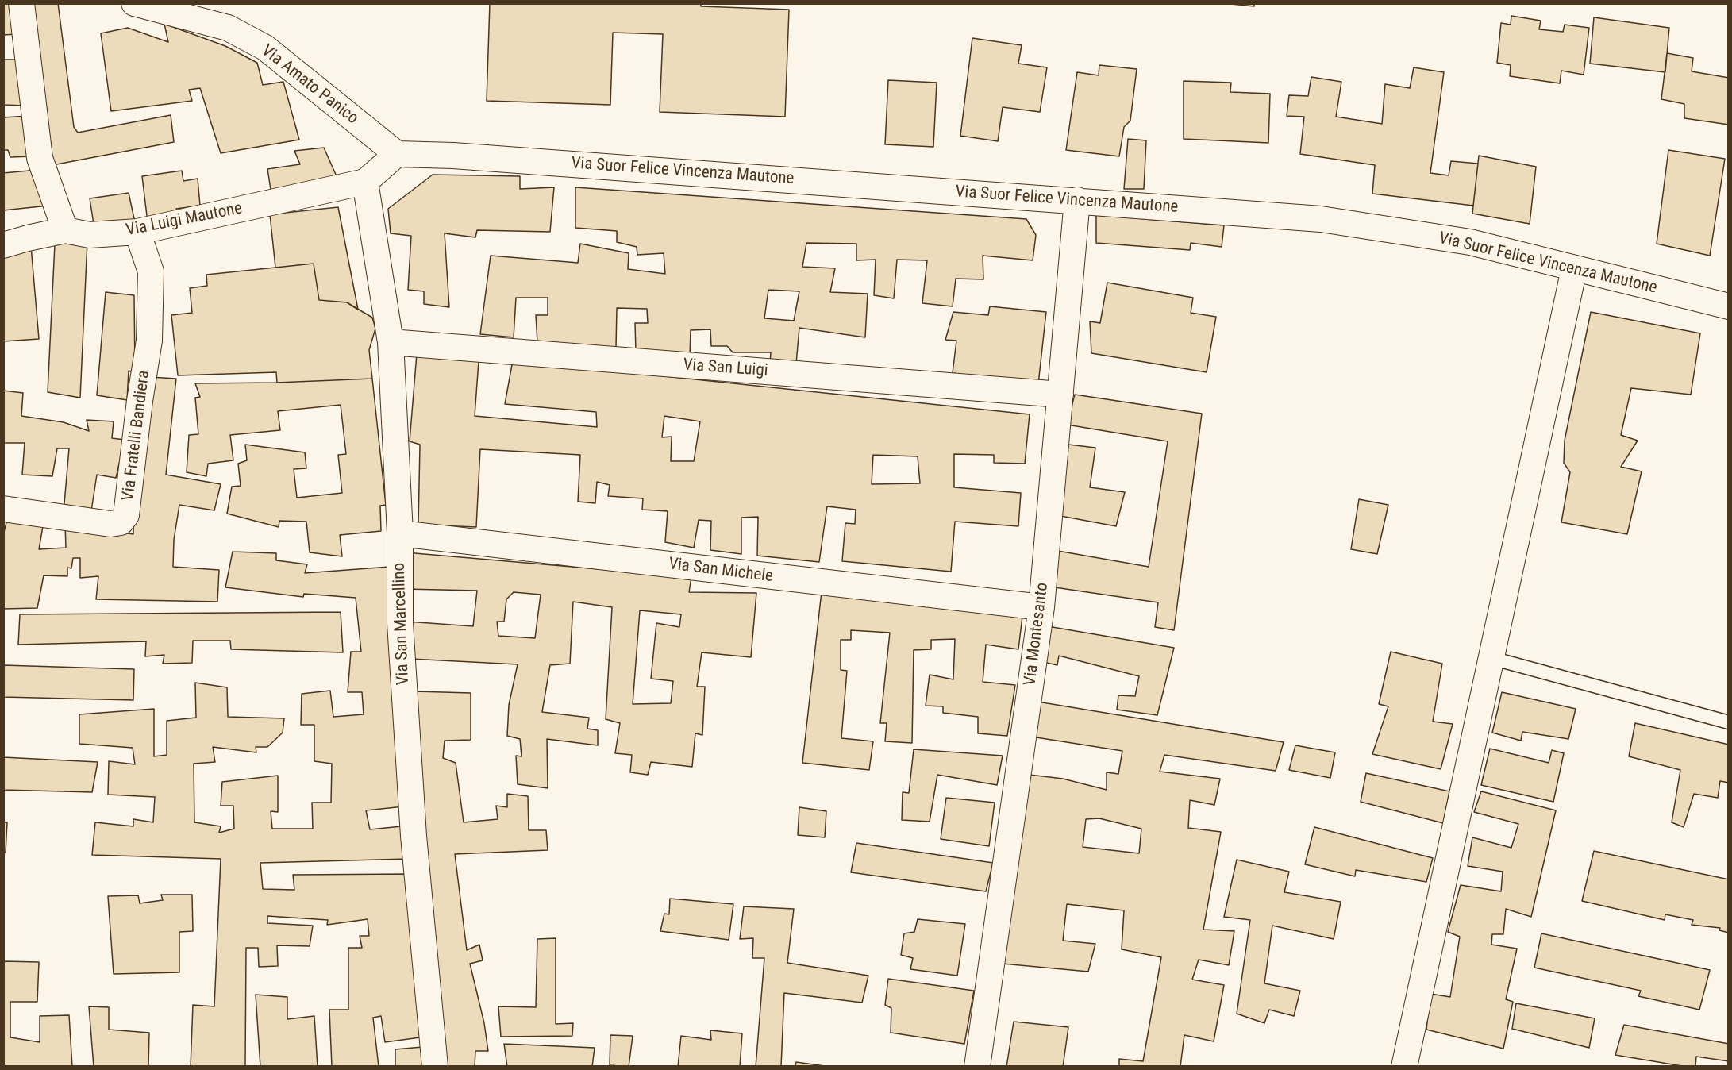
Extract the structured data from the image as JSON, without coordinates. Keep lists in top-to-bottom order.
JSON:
{
  "streets": {
    "street": [
      "Via Amato Panico",
      "Via Suor Felice Vincenza Mautone",
      "Via Luigi Mautone",
      "Via San Luigi",
      "Via Fratelli Bandiera",
      "Via San Michele",
      "Via San Marcellino",
      "Via Montesanto"
    ]
  },
  "crossings": [
    ["Via Amato Panico", "Via Suor Felice Vincenza Mautone"],
    ["Via Suor Felice Vincenza Mautone", "Via Montesanto"],
    ["Via Luigi Mautone", "Via Fratelli Bandiera"],
    ["Via Luigi Mautone", "Via San Marcellino"],
    ["Via San Luigi", "Via San Marcellino"],
    ["Via San Luigi", "Via Montesanto"],
    ["Via San Michele", "Via San Marcellino"],
    ["Via San Michele", "Via Montesanto"]
  ]
}
